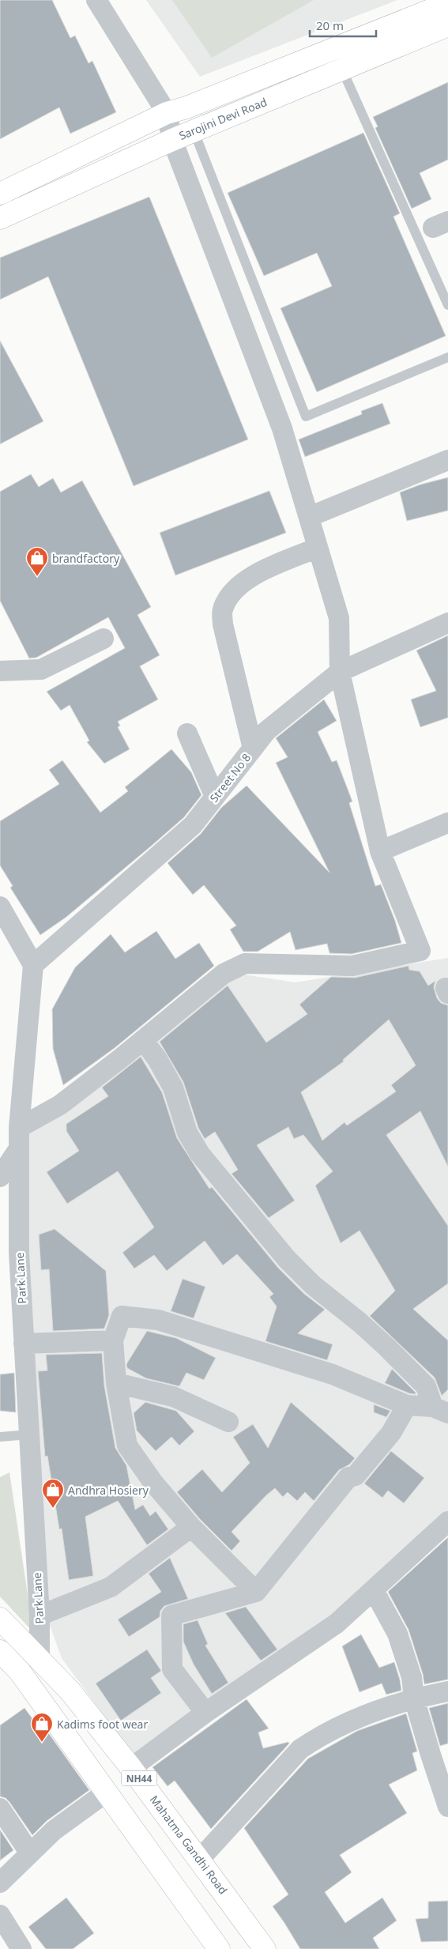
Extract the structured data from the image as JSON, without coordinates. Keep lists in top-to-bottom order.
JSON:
{
  "streets": {
    "main road": ["Sarojini Devi Road", "NH44", "Mahatma Gandhi Road"],
    "street": ["Street No 8", "Park Lane"]
  },
  "crossings": [
    ["Street No 8", "Park Lane"],
    ["Park Lane", "Mahatma Gandhi Road"]
  ],
  "places": {
    "shop": ["brandfactory", "Andhra Hosiery", "Kadims foot wear"]
  },
  "scale_bar": "20 m"
}
